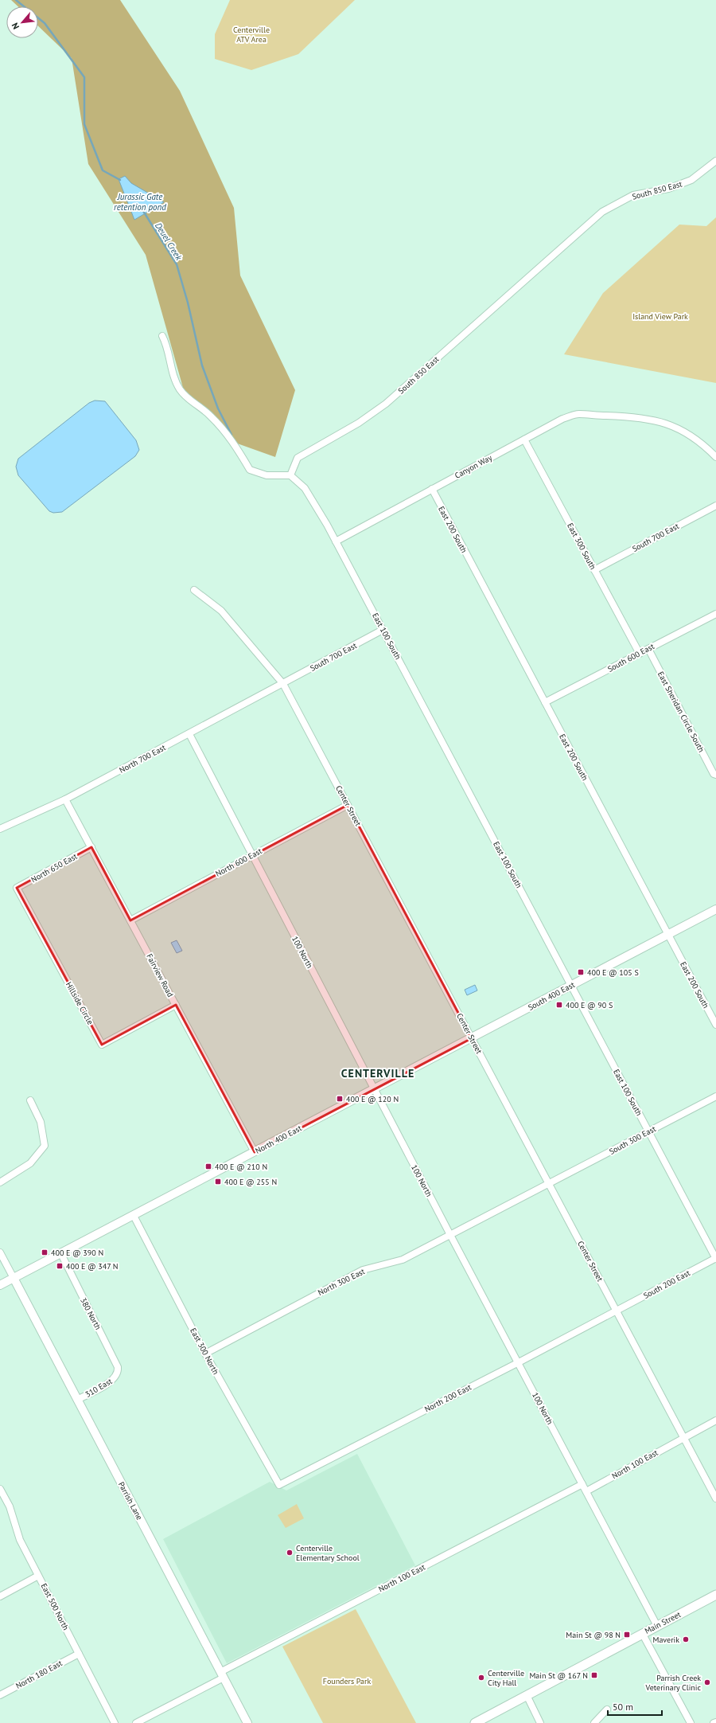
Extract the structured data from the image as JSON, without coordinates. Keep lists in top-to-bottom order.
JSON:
{
  "streets": {
    "main road": ["Main Street"],
    "street": [
      "South 850 East",
      "Canyon Way",
      "East 200 South",
      "South 700 East",
      "East 300 South",
      "East 100 South",
      "South 600 East",
      "East Sheridan Circle South",
      "North 700 East",
      "Center Street",
      "North 600 East",
      "North 650 East",
      "100 North",
      "Fairview Road",
      "South 400 East",
      "Hillside Circle",
      "North 400 East",
      "South 300 East",
      "North 300 East",
      "South 200 East",
      "380 North",
      "East 300 North",
      "310 East",
      "North 200 East",
      "North 100 East",
      "Parrish Lane",
      "East 500 North",
      "North 180 East"
    ]
  },
  "crossings": [
    ["South 850 East", "East 100 South"],
    ["Canyon Way", "East 200 South"],
    ["Canyon Way", "East 300 South"],
    ["Canyon Way", "East 100 South"],
    ["East 200 South", "South 600 East"],
    ["East 200 South", "South 400 East"],
    ["South 700 East", "East 300 South"],
    ["South 700 East", "East 100 South"],
    ["South 700 East", "North 700 East"],
    ["South 700 East", "Center Street"],
    ["East 300 South", "South 600 East"],
    ["East 100 South", "South 400 East"],
    ["East 100 South", "South 300 East"],
    ["East 100 South", "South 200 East"],
    ["South 600 East", "East Sheridan Circle South"],
    ["North 700 East", "Center Street"],
    ["North 700 East", "100 North"],
    ["North 700 East", "Fairview Road"],
    ["Center Street", "North 600 East"],
    ["Center Street", "South 400 East"],
    ["Center Street", "North 400 East"],
    ["Center Street", "South 300 East"],
    ["Center Street", "North 300 East"],
    ["Center Street", "South 200 East"],
    ["Center Street", "North 200 East"],
    ["Center Street", "North 100 East"],
    ["North 600 East", "100 North"],
    ["North 600 East", "Fairview Road"],
    ["North 650 East", "Fairview Road"],
    ["North 650 East", "Hillside Circle"],
    ["100 North", "North 400 East"],
    ["100 North", "North 300 East"],
    ["100 North", "North 200 East"],
    ["100 North", "North 100 East"],
    ["100 North", "Main Street"],
    ["Fairview Road", "Hillside Circle"],
    ["Fairview Road", "North 400 East"],
    ["South 400 East", "North 400 East"],
    ["North 400 East", "380 North"],
    ["North 400 East", "East 300 North"],
    ["North 400 East", "Parrish Lane"],
    ["South 300 East", "North 300 East"],
    ["North 300 East", "East 300 North"],
    ["South 200 East", "North 200 East"],
    ["380 North", "310 East"],
    ["East 300 North", "North 200 East"],
    ["310 East", "Parrish Lane"],
    ["North 100 East", "Parrish Lane"],
    ["East 500 North", "North 180 East"]
  ],
  "districts": ["CENTERVILLE"],
  "water": ["Jurassic Gate retention pond", "Deuel Creek"],
  "parks": ["Centerville ATV Area", "Island View Park", "Founders Park"],
  "places": {
    "transit": [
      "400 E @ 105 S",
      "400 E @ 90 S",
      "400 E @ 120 N",
      "400 E @ 210 N",
      "400 E @ 255 N",
      "400 E @ 390 N",
      "400 E @ 347 N",
      "Main St @ 98 N",
      "Main St @ 167 N"
    ],
    "other": [
      "Centerville Elementary School",
      "Maverik",
      "Centerville City Hall",
      "Parrish Creek Veterinary Clinic"
    ]
  },
  "scale_bar": "50 m",
  "north": "bottom left"
}
